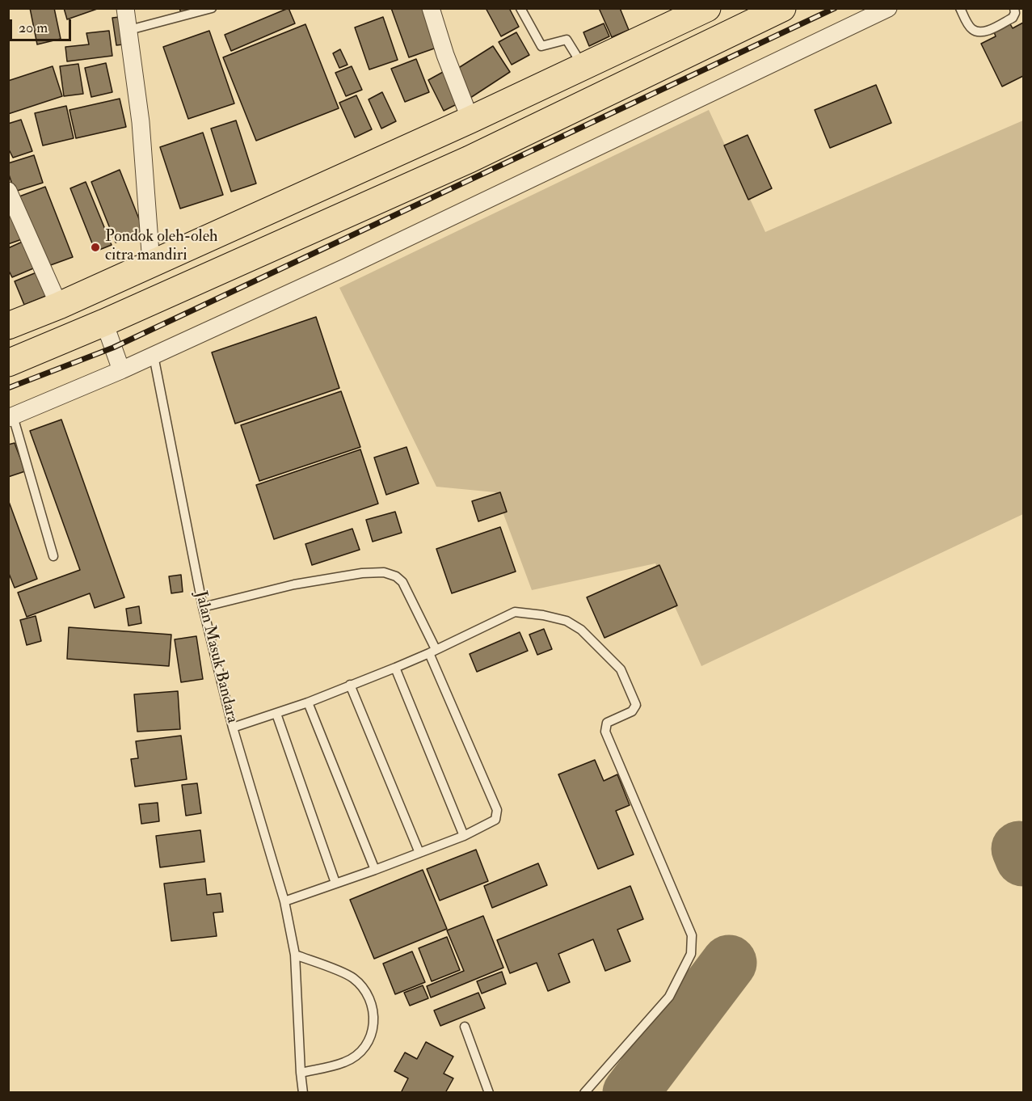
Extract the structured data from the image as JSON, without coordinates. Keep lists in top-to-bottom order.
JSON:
{
  "streets": {
    "lane": ["Jalan Masuk Bandara"]
  },
  "places": ["Pondok oleh-oleh citra mandiri"],
  "scale_bar": "20 m"
}
